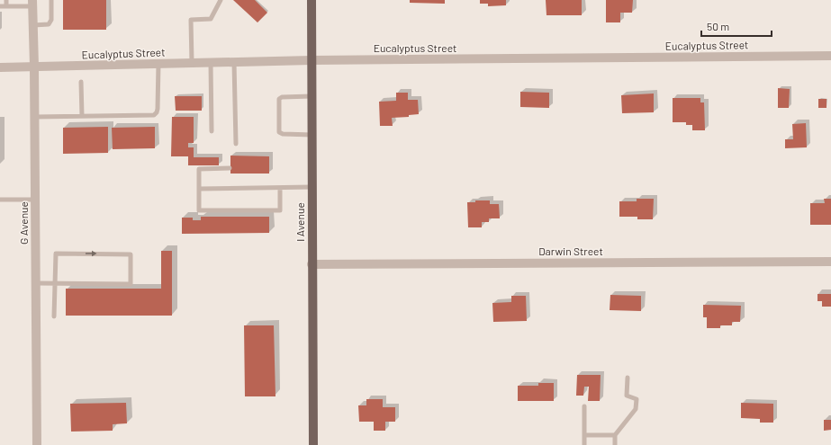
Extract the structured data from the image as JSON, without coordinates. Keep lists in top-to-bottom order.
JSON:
{
  "streets": {
    "main road": ["I Avenue"],
    "street": ["Eucalyptus Street", "G Avenue", "Darwin Street"]
  },
  "crossings": [
    ["Eucalyptus Street", "I Avenue"],
    ["Eucalyptus Street", "G Avenue"],
    ["I Avenue", "Darwin Street"]
  ],
  "scale_bar": "50 m"
}
